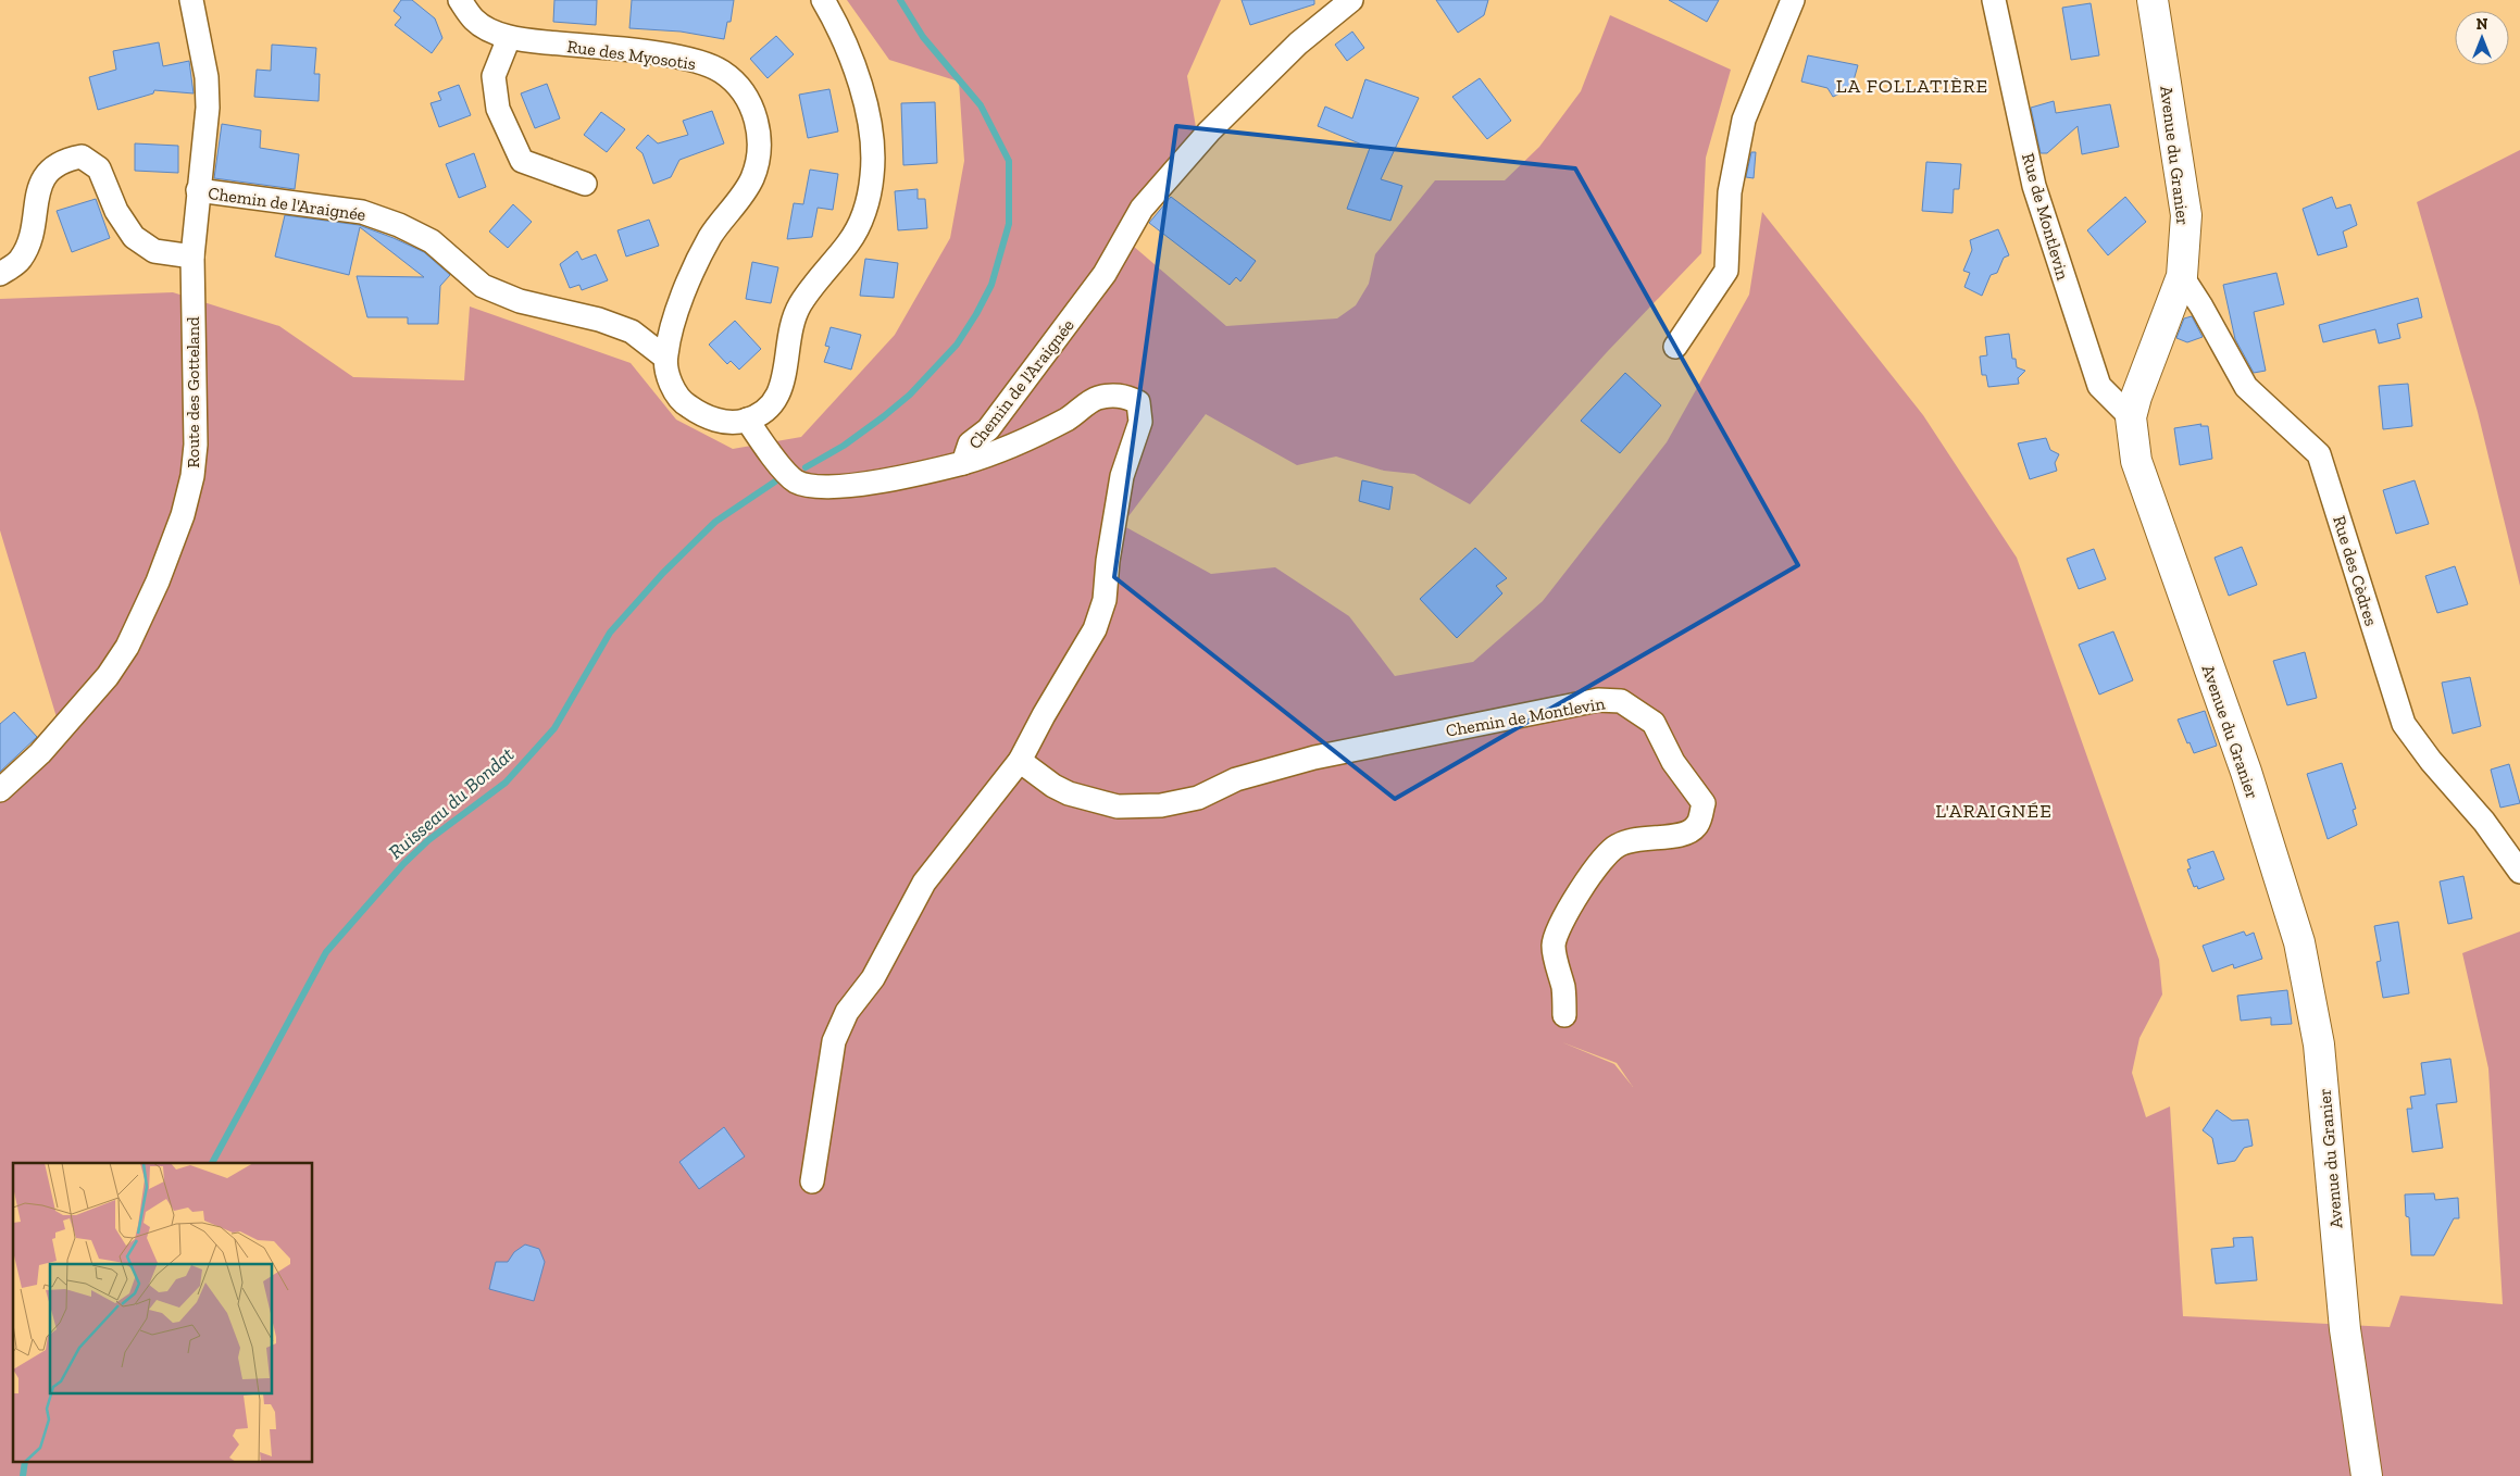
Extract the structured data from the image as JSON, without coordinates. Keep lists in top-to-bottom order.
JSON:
{
  "streets": {
    "main road": ["Avenue du Granier"],
    "street": [
      "Rue des Myosotis",
      "Chemin de l'Araignée",
      "Rue de Montlevin",
      "Route des Gotteland",
      "Rue des Cèdres",
      "Chemin de Montlevin"
    ]
  },
  "crossings": [
    ["Rue des Myosotis", "Chemin de l'Araignée"],
    ["Avenue du Granier", "Rue de Montlevin"],
    ["Avenue du Granier", "Rue des Cèdres"],
    ["Chemin de l'Araignée", "Route des Gotteland"]
  ],
  "districts": ["LA FOLLATIÈRE", "L'ARAIGNÉE"],
  "water": ["Ruisseau du Bondat"],
  "north": "top"
}
